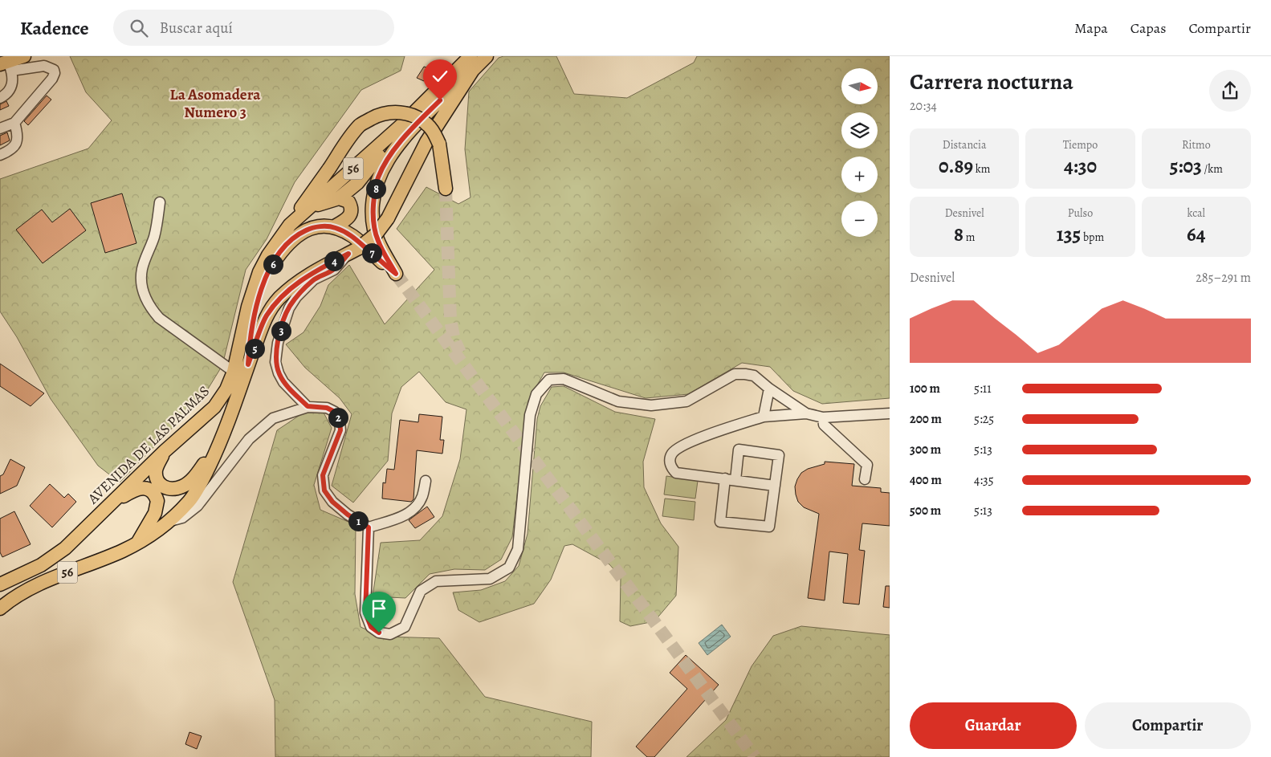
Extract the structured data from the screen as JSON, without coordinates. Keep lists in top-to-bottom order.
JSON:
{
  "streets": {
    "main road": ["56", "AVENIDA DE LAS PALMAS"]
  },
  "districts": ["La Asomadera Numero 3"],
  "north": "right",
  "page": {
    "header": "Kadence",
    "search": "Buscar aquí",
    "nav": ["Mapa", "Capas", "Compartir"],
    "heading": ["Carrera nocturna", "20:34"],
    "map_buttons": ["+", "−"],
    "stats": [
      ["Distancia", "0.89 km"],
      ["Tiempo", "4:30"],
      ["Ritmo", "5:03 /km"],
      ["Desnivel", "8 m"],
      ["Pulso", "135 bpm"],
      ["kcal", "64"]
    ],
    "pins": [
      "8",
      "7",
      "4",
      "6",
      "3",
      "5",
      "2",
      "1"
    ],
    "chart": ["Desnivel", "285–291 m"],
    "list": [
      {
        "name": "100 m",
        "note": "5:11"
      },
      {
        "name": "200 m",
        "note": "5:25"
      },
      {
        "name": "300 m",
        "note": "5:13"
      },
      {
        "name": "400 m",
        "note": "4:35"
      },
      {
        "name": "500 m",
        "note": "5:13"
      }
    ],
    "buttons": ["Guardar", "Compartir"]
  }
}
